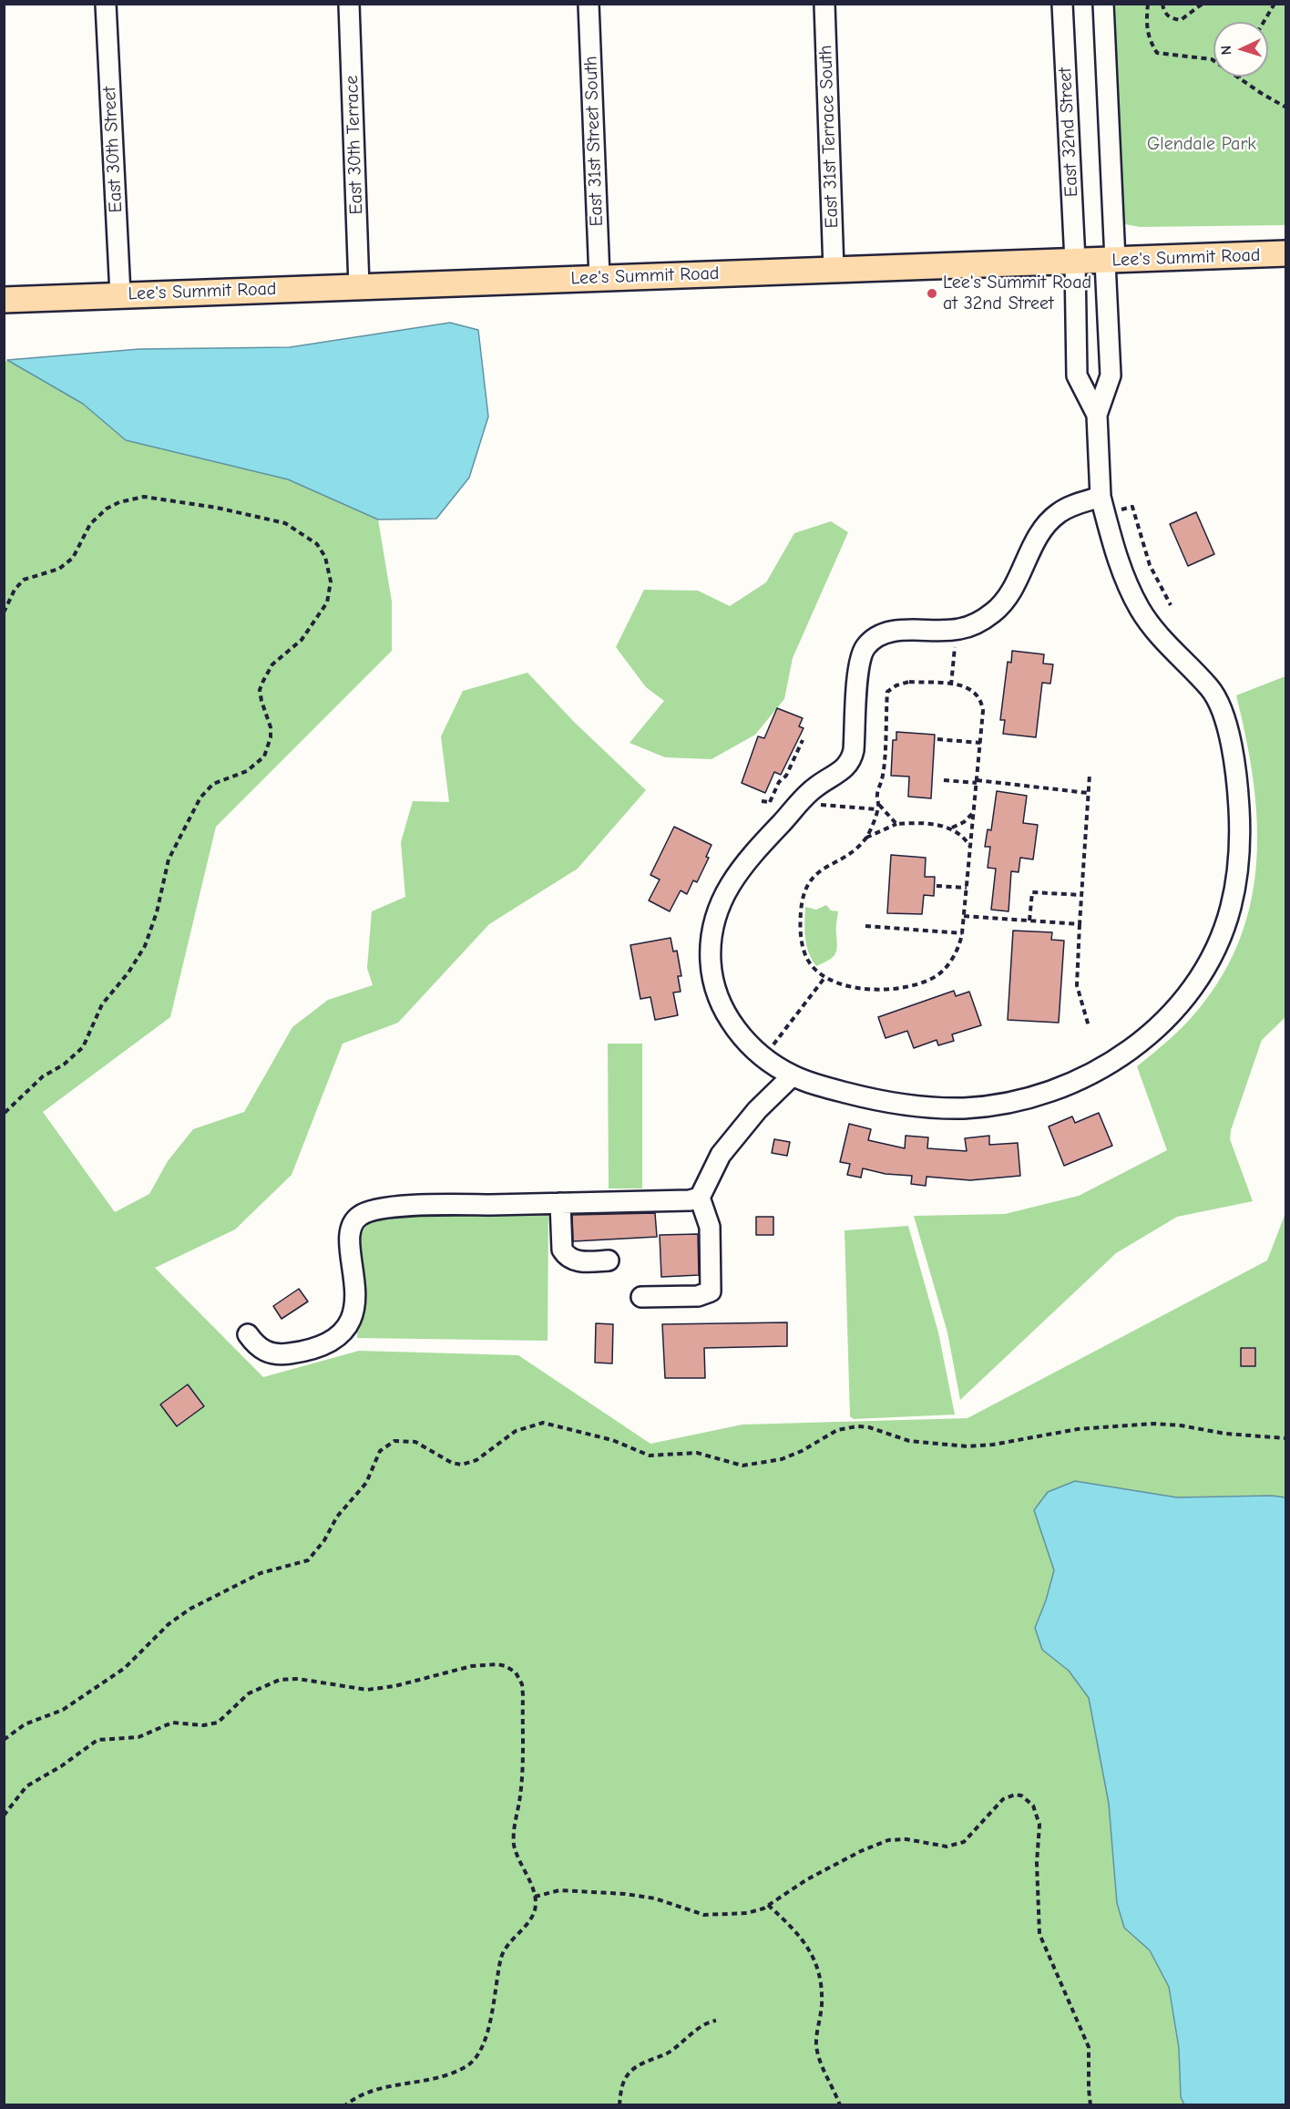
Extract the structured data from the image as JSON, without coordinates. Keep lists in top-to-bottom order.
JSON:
{
  "streets": {
    "main road": ["Lee's Summit Road"],
    "street": [
      "East 32nd Street",
      "East 31st Terrace South",
      "East 31st Street South",
      "East 30th Terrace",
      "East 30th Street"
    ]
  },
  "crossings": [
    ["East 32nd Street", "Lee's Summit Road"],
    ["East 31st Terrace South", "Lee's Summit Road"],
    ["East 31st Street South", "Lee's Summit Road"],
    ["East 30th Terrace", "Lee's Summit Road"],
    ["East 30th Street", "Lee's Summit Road"]
  ],
  "parks": ["Glendale Park"],
  "places": ["Lee's Summit Road at 32nd Street"],
  "north": "left"
}
